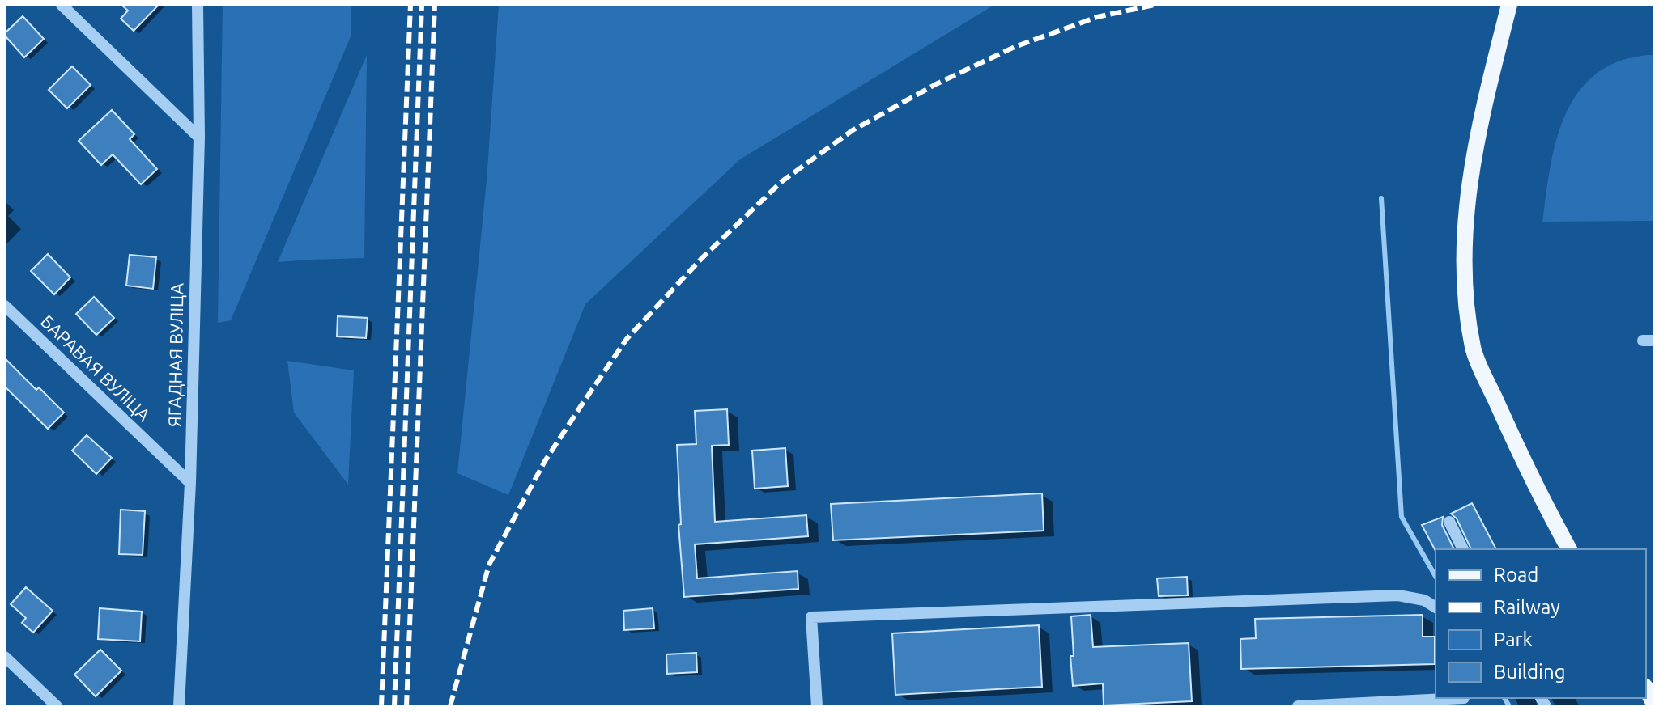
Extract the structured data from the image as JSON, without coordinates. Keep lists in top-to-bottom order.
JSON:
{
  "streets": {
    "street": ["ЯГАДНАЯ ВУЛІЦА", "БАРАВАЯ ВУЛІЦА"]
  },
  "crossings": [
    ["ЯГАДНАЯ ВУЛІЦА", "БАРАВАЯ ВУЛІЦА"]
  ],
  "legend": [
    "Road",
    "Railway",
    "Park",
    "Building"
  ]
}
